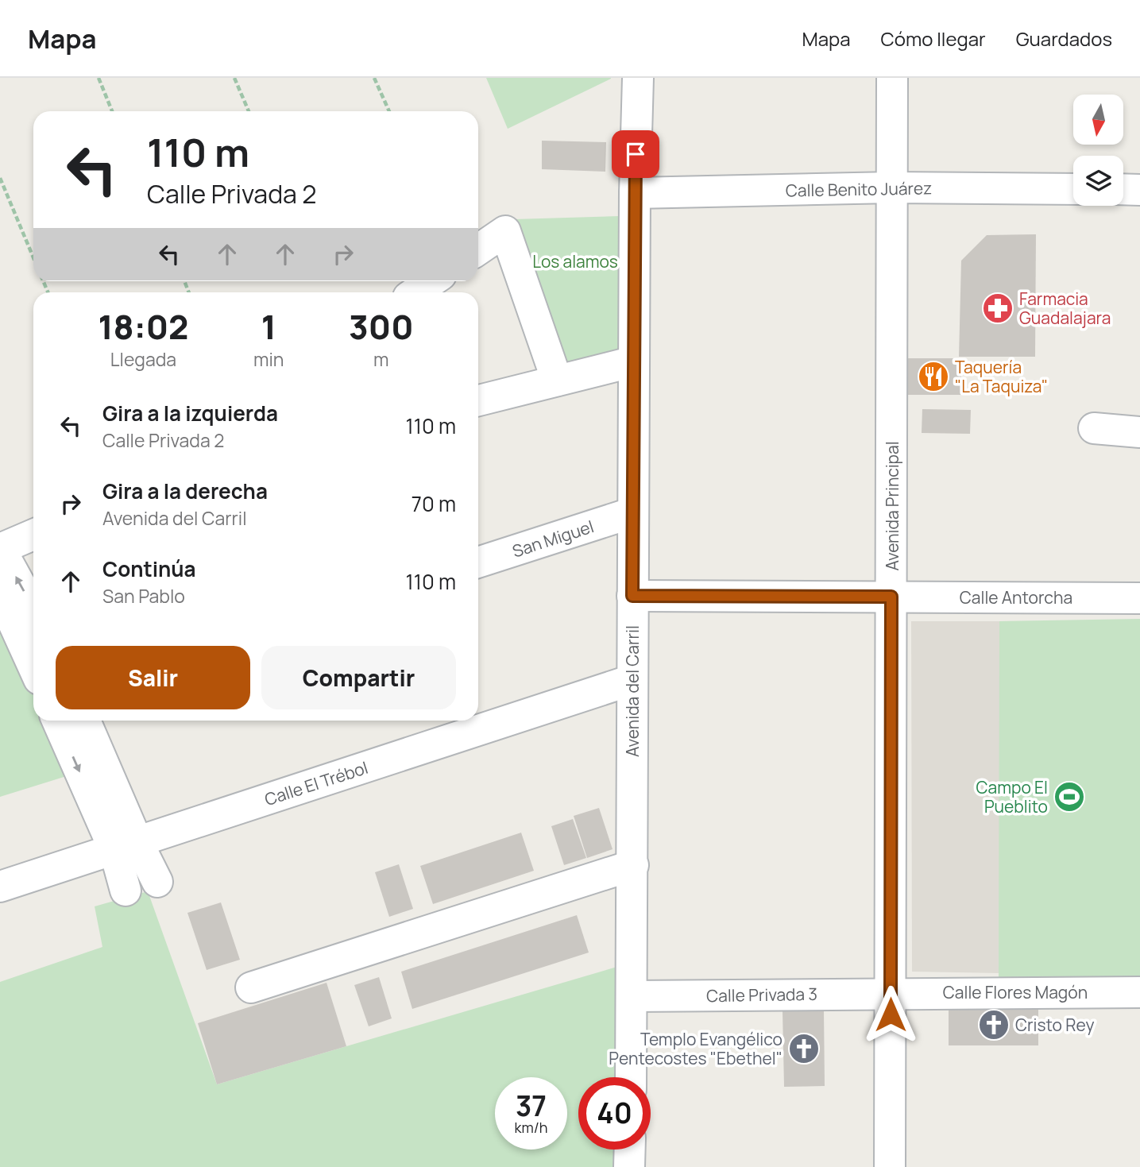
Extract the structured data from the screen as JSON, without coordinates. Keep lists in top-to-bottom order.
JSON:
{
  "streets": {
    "street": [
      "Calle Benito Juárez",
      "Avenida Principal",
      "San Miguel",
      "Calle Antorcha",
      "Avenida del Carril",
      "Calle El Trébol",
      "Calle Flores Magón",
      "Calle Privada 3"
    ]
  },
  "crossings": [
    ["Calle Benito Juárez", "Avenida Principal"],
    ["Calle Benito Juárez", "Avenida del Carril"],
    ["Avenida Principal", "Calle Antorcha"],
    ["Avenida Principal", "Calle Flores Magón"],
    ["Avenida Principal", "Calle Privada 3"],
    ["San Miguel", "Avenida del Carril"],
    ["Calle Antorcha", "Avenida del Carril"],
    ["Avenida del Carril", "Calle El Trébol"],
    ["Avenida del Carril", "Calle Privada 3"],
    ["Calle Flores Magón", "Calle Privada 3"]
  ],
  "parks": ["Los alamos"],
  "places": {
    "pharmacy": ["Farmacia Guadalajara"],
    "restaurant": ["Taquería \"La Taquiza\""],
    "sports": ["Campo El Pueblito"],
    "church": ["Cristo Rey", "Templo Evangélico Pentecostes \"Ebethel\""]
  },
  "north": "bottom",
  "page": {
    "header": "Mapa",
    "nav": ["Mapa", "Cómo llegar", "Guardados"],
    "turn": ["110 m", "Calle Privada 2"],
    "eta": [
      "18:02",
      "Llegada",
      "1",
      "min",
      "300",
      "m"
    ],
    "list": [
      {
        "name": "Gira a la izquierda",
        "note": "Calle Privada 2",
        "value": "110 m"
      },
      {
        "name": "Gira a la derecha",
        "note": "Avenida del Carril",
        "value": "70 m"
      },
      {
        "name": "Continúa",
        "note": "San Pablo",
        "value": "110 m"
      }
    ],
    "buttons": ["Salir", "Compartir"],
    "speed": "37 km/h",
    "limit": "40"
  }
}
